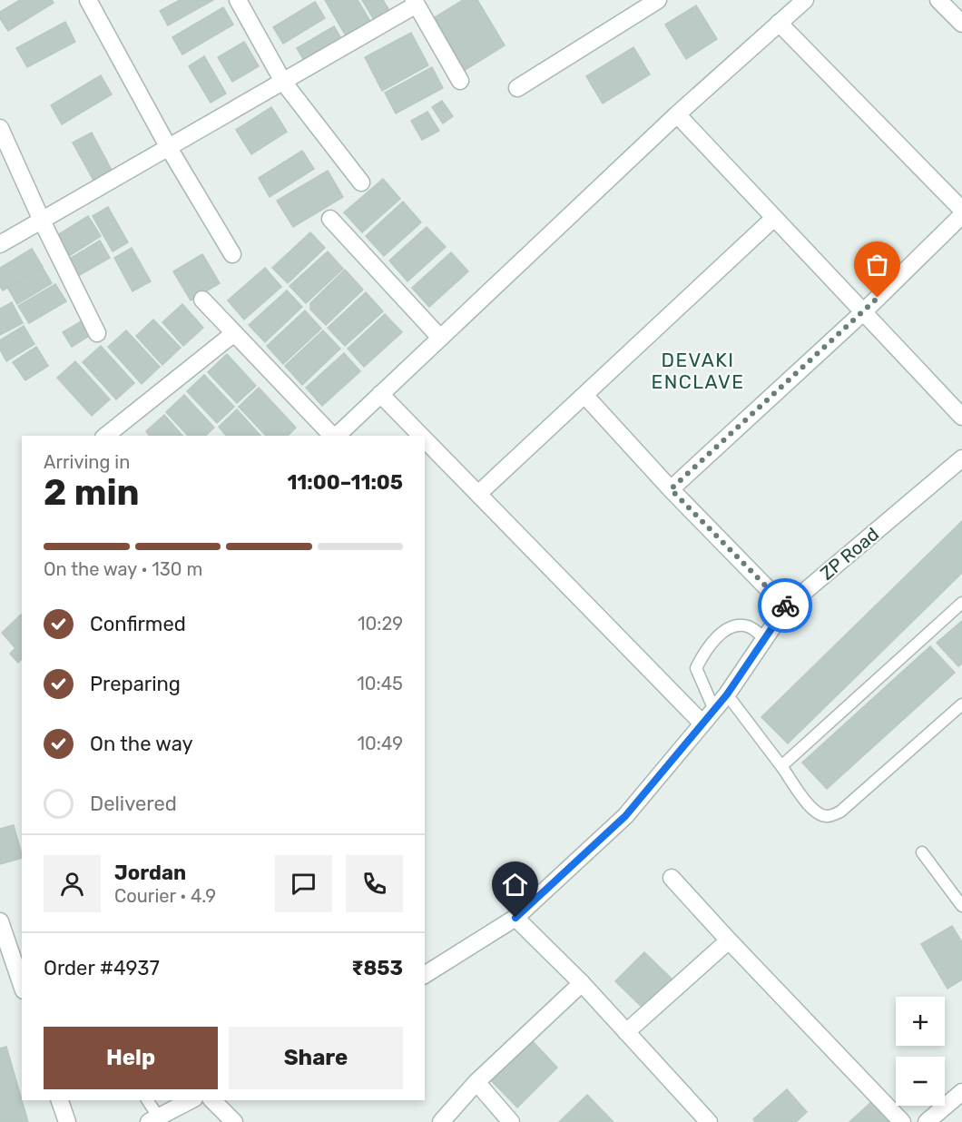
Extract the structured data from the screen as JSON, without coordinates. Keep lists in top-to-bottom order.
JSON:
{
  "streets": {
    "street": ["ZP Road"]
  },
  "districts": ["DEVAKI ENCLAVE"],
  "page": {
    "heading": ["2 min", "Arriving in", "11:00–11:05"],
    "panel": [
      "Jordan",
      "Courier · 4.9",
      "Order #4937",
      "₹853"
    ],
    "bar": "On the way · 130 m",
    "list": [
      ["Confirmed", "10:29"],
      ["Preparing", "10:45"],
      ["On the way", "10:49"],
      "Delivered"
    ],
    "map_buttons": ["+", "−"],
    "buttons": ["Help", "Share"]
  }
}
